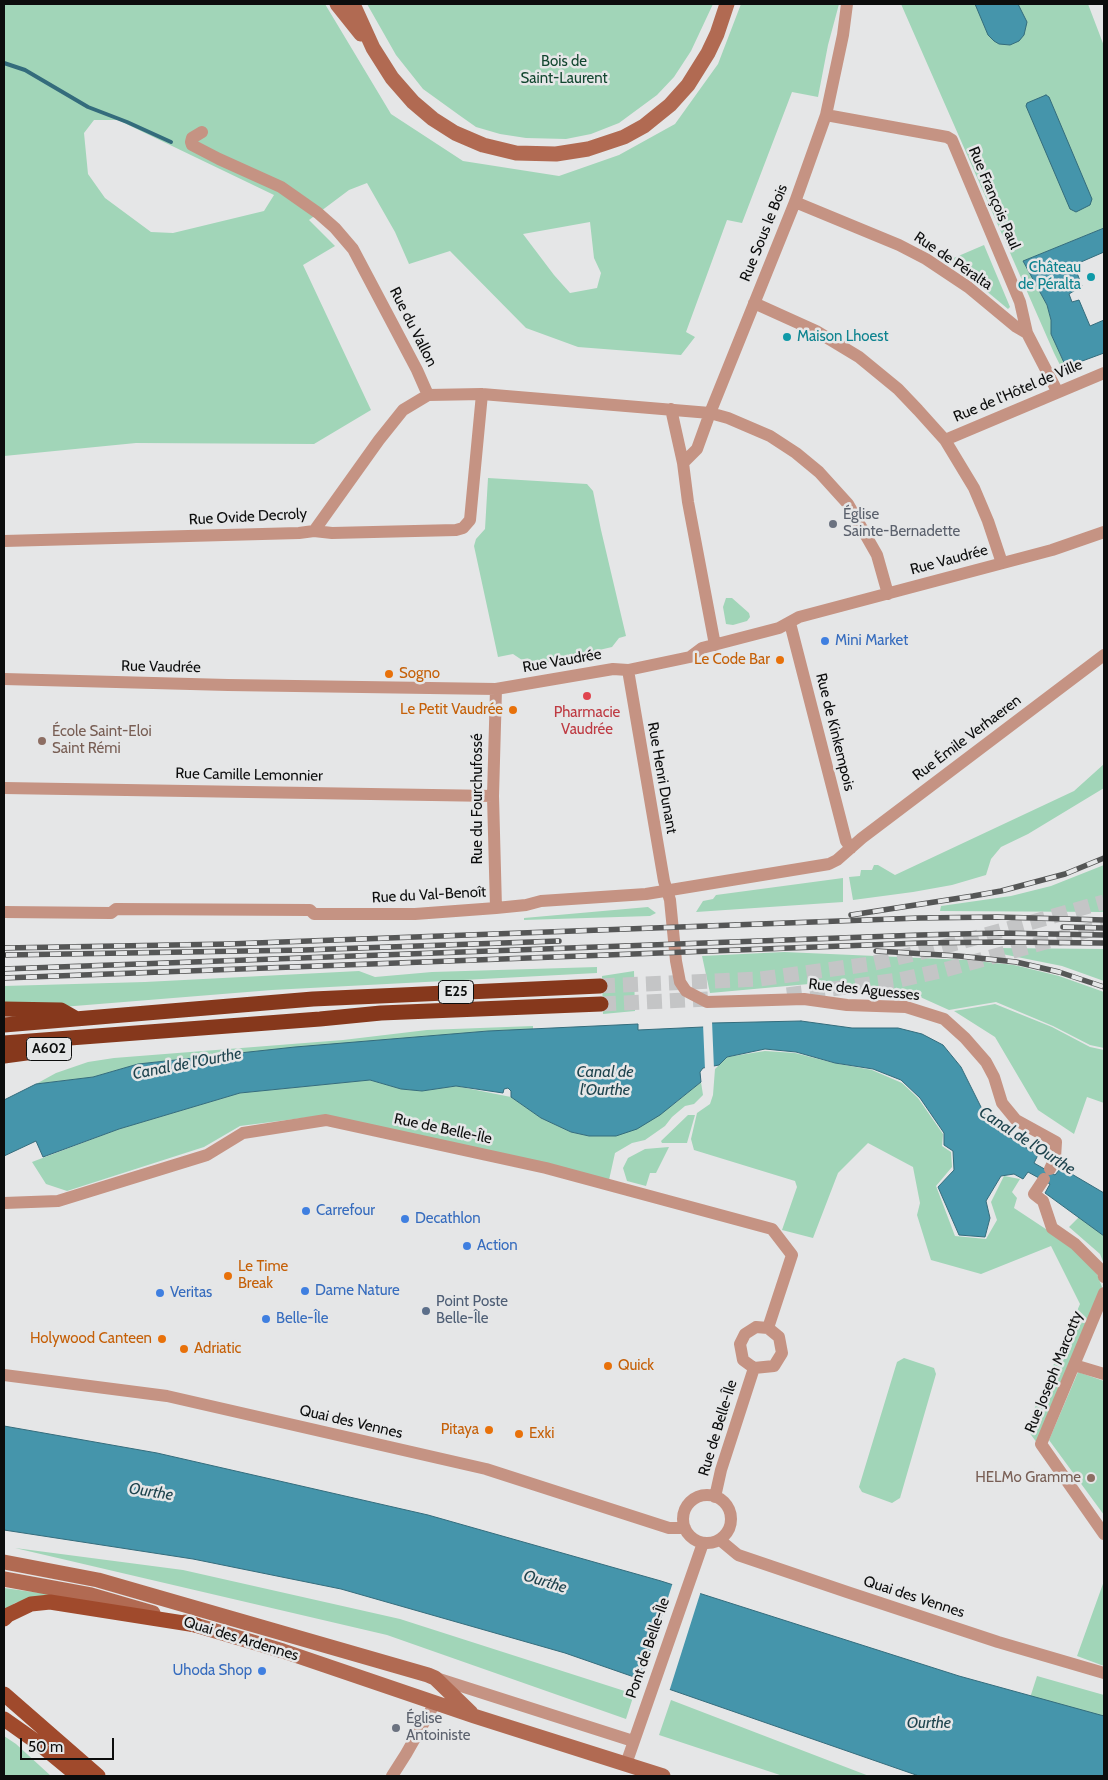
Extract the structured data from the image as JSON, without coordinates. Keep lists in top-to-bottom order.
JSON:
{
  "streets": {
    "highway": ["E25", "A602"],
    "main road": ["Quai des Ardennes"],
    "street": [
      "Rue François Paul",
      "Rue Sous le Bois",
      "Rue de Péralta",
      "Rue du Vallon",
      "Rue de l'Hôtel de Ville",
      "Rue Ovide Decroly",
      "Rue Vaudrée",
      "Rue de Kinkempois",
      "Rue Émile Verhaeren",
      "Rue Camille Lemonnier",
      "Rue Henri Dunant",
      "Rue du Fourchufossé",
      "Rue du Val-Benoît",
      "Rue des Aguesses",
      "Rue de Belle-Île",
      "Rue Joseph Marcotty",
      "Quai des Vennes",
      "Pont de Belle-Île"
    ]
  },
  "crossings": [
    ["Rue François Paul", "Rue Sous le Bois"],
    ["Rue François Paul", "Rue de Péralta"],
    ["Rue Sous le Bois", "Rue de Péralta"],
    ["Rue de Péralta", "Rue de l'Hôtel de Ville"],
    ["Rue du Vallon", "Rue Ovide Decroly"],
    ["Rue Vaudrée", "Rue de Kinkempois"],
    ["Rue Vaudrée", "Rue Henri Dunant"],
    ["Rue Vaudrée", "Rue du Fourchufossé"],
    ["Rue de Kinkempois", "Rue Émile Verhaeren"],
    ["Rue de Kinkempois", "Rue du Val-Benoît"],
    ["Rue Émile Verhaeren", "Rue du Val-Benoît"],
    ["Rue Camille Lemonnier", "Rue du Fourchufossé"],
    ["Rue Henri Dunant", "Rue du Val-Benoît"],
    ["Rue Henri Dunant", "Rue des Aguesses"],
    ["Rue du Fourchufossé", "Rue du Val-Benoît"],
    ["Rue du Val-Benoît", "Rue des Aguesses"],
    ["E25", "A602"],
    ["Rue de Belle-Île", "Quai des Vennes"],
    ["Rue de Belle-Île", "Pont de Belle-Île"],
    ["Quai des Vennes", "Pont de Belle-Île"],
    ["Quai des Ardennes", "Pont de Belle-Île"]
  ],
  "water": ["Canal de l'Ourthe", "Ourthe"],
  "parks": ["Bois de Saint-Laurent"],
  "places": [
    "Château de Péralta",
    "Maison Lhoest",
    "Église Sainte-Bernadette",
    "Mini Market",
    "Le Code Bar",
    "Sogno",
    "Pharmacie Vaudrée",
    "Le Petit Vaudrée",
    "École Saint-Eloi Saint Rémi",
    "Carrefour",
    "Decathlon",
    "Action",
    "Le Time Break",
    "Dame Nature",
    "Veritas",
    "Point Poste Belle-Île",
    "Belle-Île",
    "Holywood Canteen",
    "Adriatic",
    "Quick",
    "Pitaya",
    "Exki",
    "HELMo Gramme",
    "Uhoda Shop",
    "Église Antoiniste"
  ],
  "scale_bar": "50 m"
}
